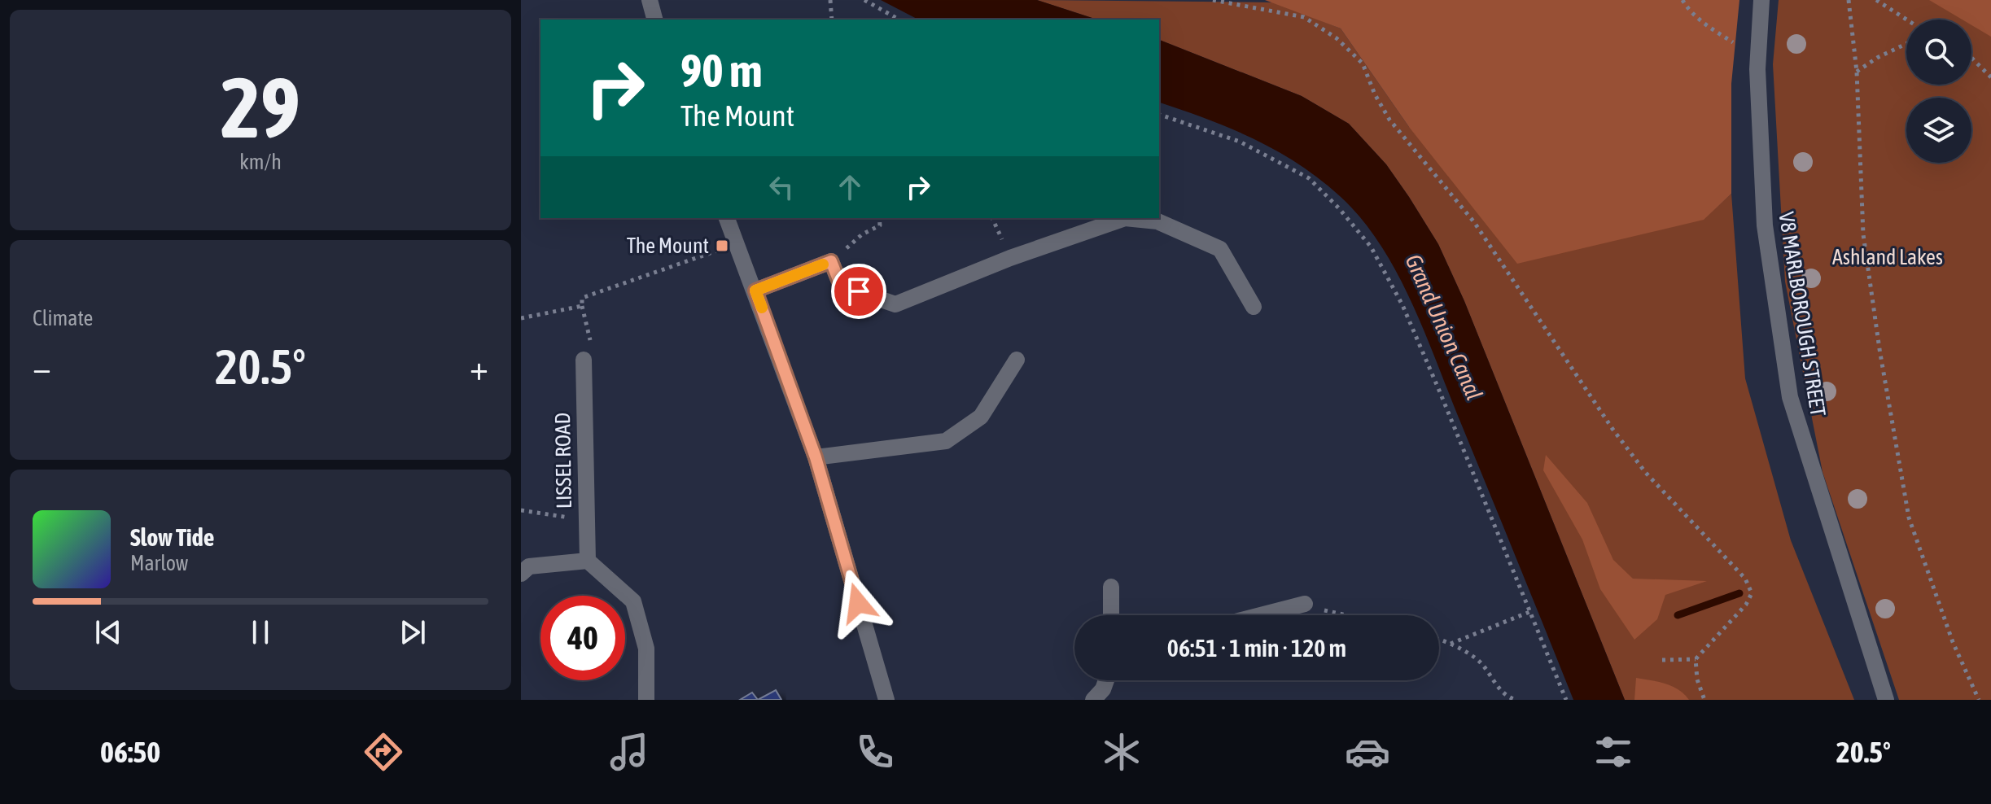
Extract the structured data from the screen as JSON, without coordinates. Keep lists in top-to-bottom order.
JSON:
{
  "streets": {
    "street": ["V8 MARLBOROUGH STREET", "LISSEL ROAD"]
  },
  "water": ["Grand Union Canal"],
  "parks": ["Ashland Lakes"],
  "places": {
    "transit": ["The Mount"]
  },
  "page": {
    "tile": [
      ["29", "km/h"],
      "Climate"
    ],
    "turn": ["90 m", "The Mount"],
    "heat": ["−", "20.5°", "+"],
    "song": ["Slow Tide", "Marlow"],
    "limit": "40",
    "trip": "06:51 · 1 min · 120 m",
    "tabs": ["06:50", "20.5°"]
  }
}
